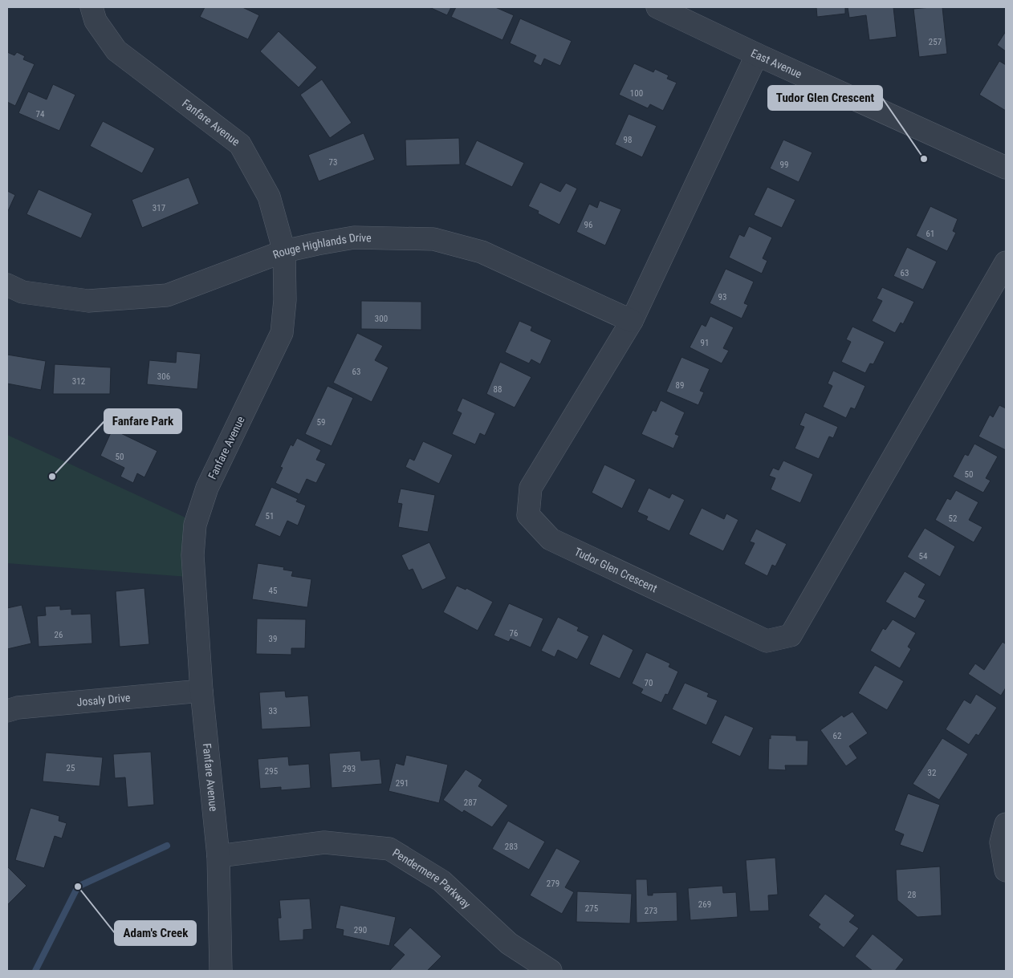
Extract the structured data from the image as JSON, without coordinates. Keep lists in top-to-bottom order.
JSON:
{
  "streets": {
    "street": [
      "East Avenue",
      "Fanfare Avenue",
      "Rouge Highlands Drive",
      "Tudor Glen Crescent",
      "Josaly Drive",
      "Pendermere Parkway"
    ]
  },
  "crossings": [
    ["East Avenue", "Tudor Glen Crescent"],
    ["Fanfare Avenue", "Rouge Highlands Drive"],
    ["Fanfare Avenue", "Josaly Drive"],
    ["Fanfare Avenue", "Pendermere Parkway"],
    ["Rouge Highlands Drive", "Tudor Glen Crescent"]
  ],
  "places": ["Tudor Glen Crescent", "Fanfare Park", "Adam's Creek"],
  "house_numbers": [
    "257",
    "100",
    "74",
    "98",
    "73",
    "99",
    "317",
    "96",
    "61",
    "63",
    "93",
    "300",
    "91",
    "63",
    "306",
    "312",
    "89",
    "88",
    "59",
    "50",
    "50",
    "51",
    "52",
    "54",
    "45",
    "76",
    "26",
    "39",
    "70",
    "33",
    "62",
    "25",
    "293",
    "295",
    "32",
    "291",
    "287",
    "283",
    "279",
    "28",
    "269",
    "275",
    "273",
    "290"
  ]
}
